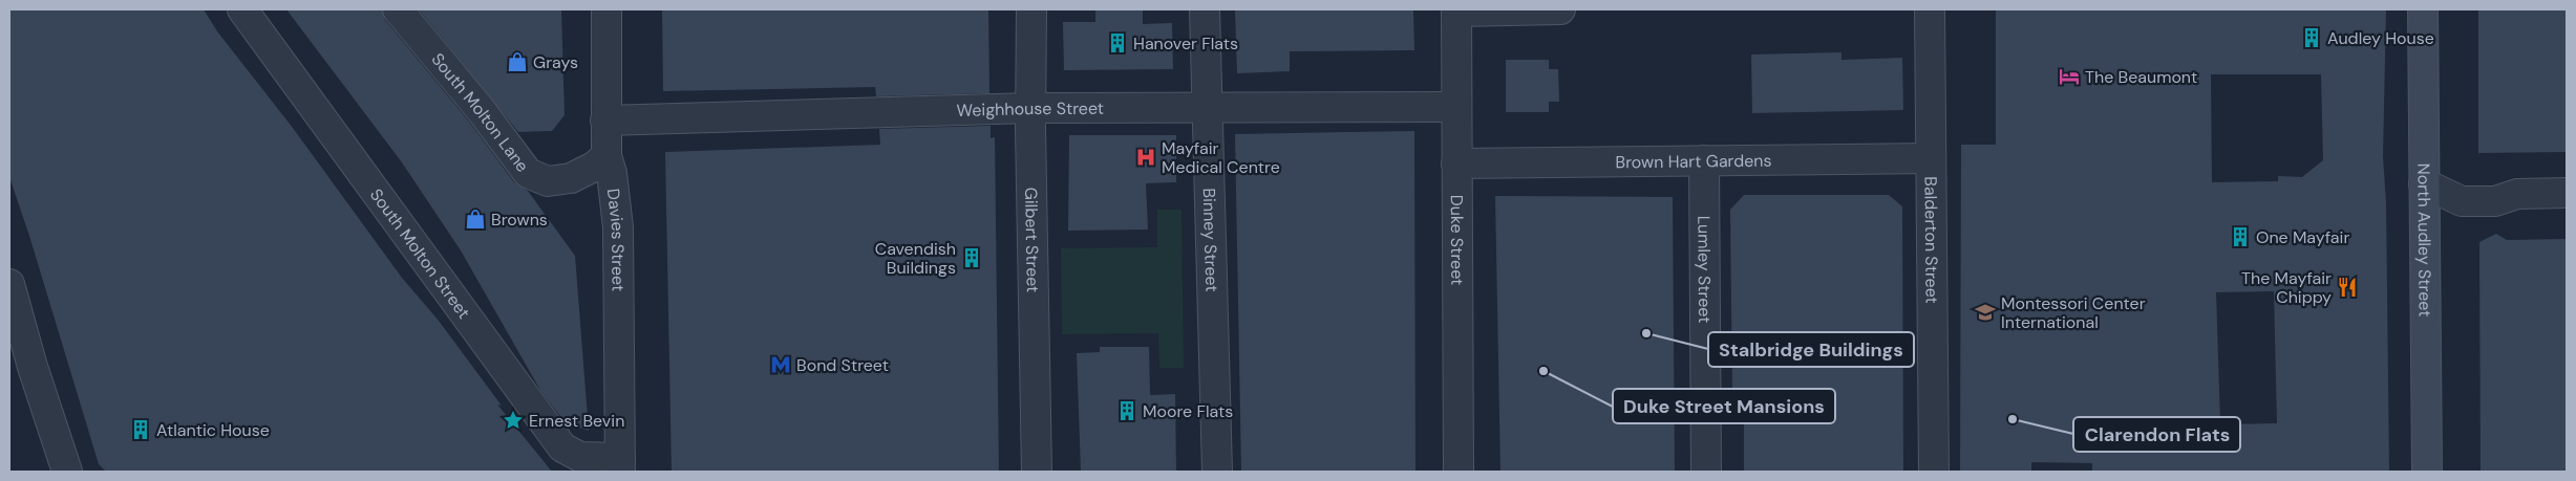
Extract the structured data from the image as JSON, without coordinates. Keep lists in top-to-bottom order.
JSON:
{
  "streets": {
    "street": [
      "Weighhouse Street",
      "South Molton Lane",
      "Brown Hart Gardens",
      "Davies Street",
      "Binney Street",
      "Balderton Street",
      "Gilbert Street",
      "Duke Street",
      "North Audley Street",
      "South Molton Street",
      "Lumley Street"
    ]
  },
  "crossings": [
    ["Weighhouse Street", "Davies Street"],
    ["Weighhouse Street", "Binney Street"],
    ["Weighhouse Street", "Gilbert Street"],
    ["Weighhouse Street", "Duke Street"],
    ["South Molton Lane", "Davies Street"],
    ["Brown Hart Gardens", "Balderton Street"],
    ["Brown Hart Gardens", "Duke Street"],
    ["Brown Hart Gardens", "Lumley Street"],
    ["Davies Street", "South Molton Street"]
  ],
  "places": {
    "building": [
      "Audley House",
      "Hanover Flats",
      "One Mayfair",
      "Cavendish Buildings",
      "Moore Flats",
      "Atlantic House"
    ],
    "shop": ["Grays", "Browns"],
    "hotel": ["The Beaumont"],
    "hospital": ["Mayfair Medical Centre"],
    "restaurant": ["The Mayfair Chippy"],
    "school or university": ["Montessori Center International"],
    "other": ["Stalbridge Buildings", "Duke Street Mansions", "Clarendon Flats"],
    "metro station": ["Bond Street"],
    "place": ["Ernest Bevin"]
  }
}
